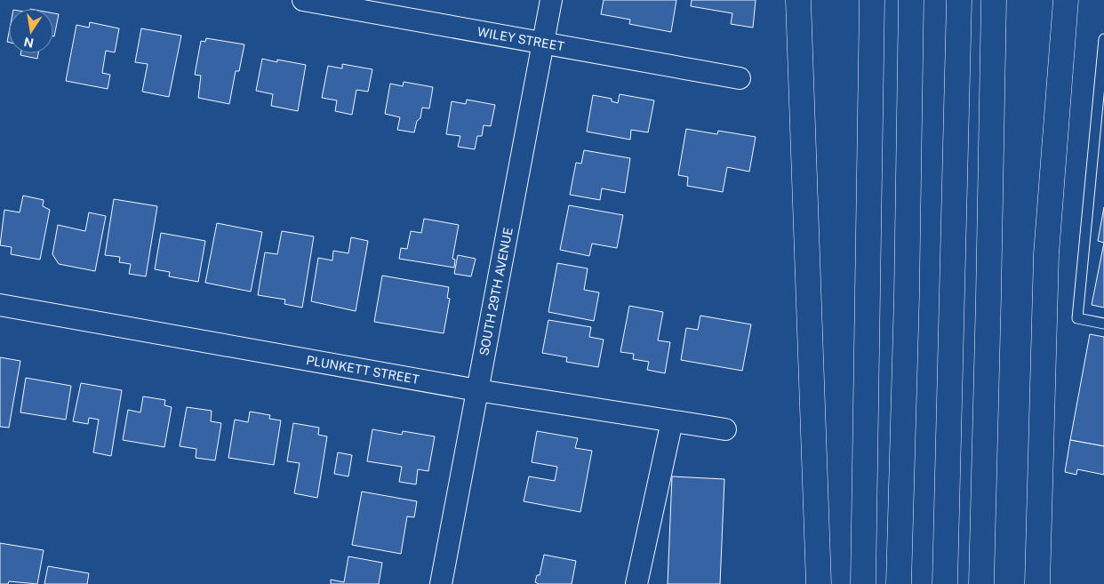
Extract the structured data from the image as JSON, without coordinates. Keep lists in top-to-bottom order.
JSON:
{
  "streets": {
    "street": ["WILEY STREET", "SOUTH 29TH AVENUE", "PLUNKETT STREET"]
  },
  "crossings": [
    ["WILEY STREET", "SOUTH 29TH AVENUE"],
    ["SOUTH 29TH AVENUE", "PLUNKETT STREET"]
  ],
  "north": "bottom"
}
